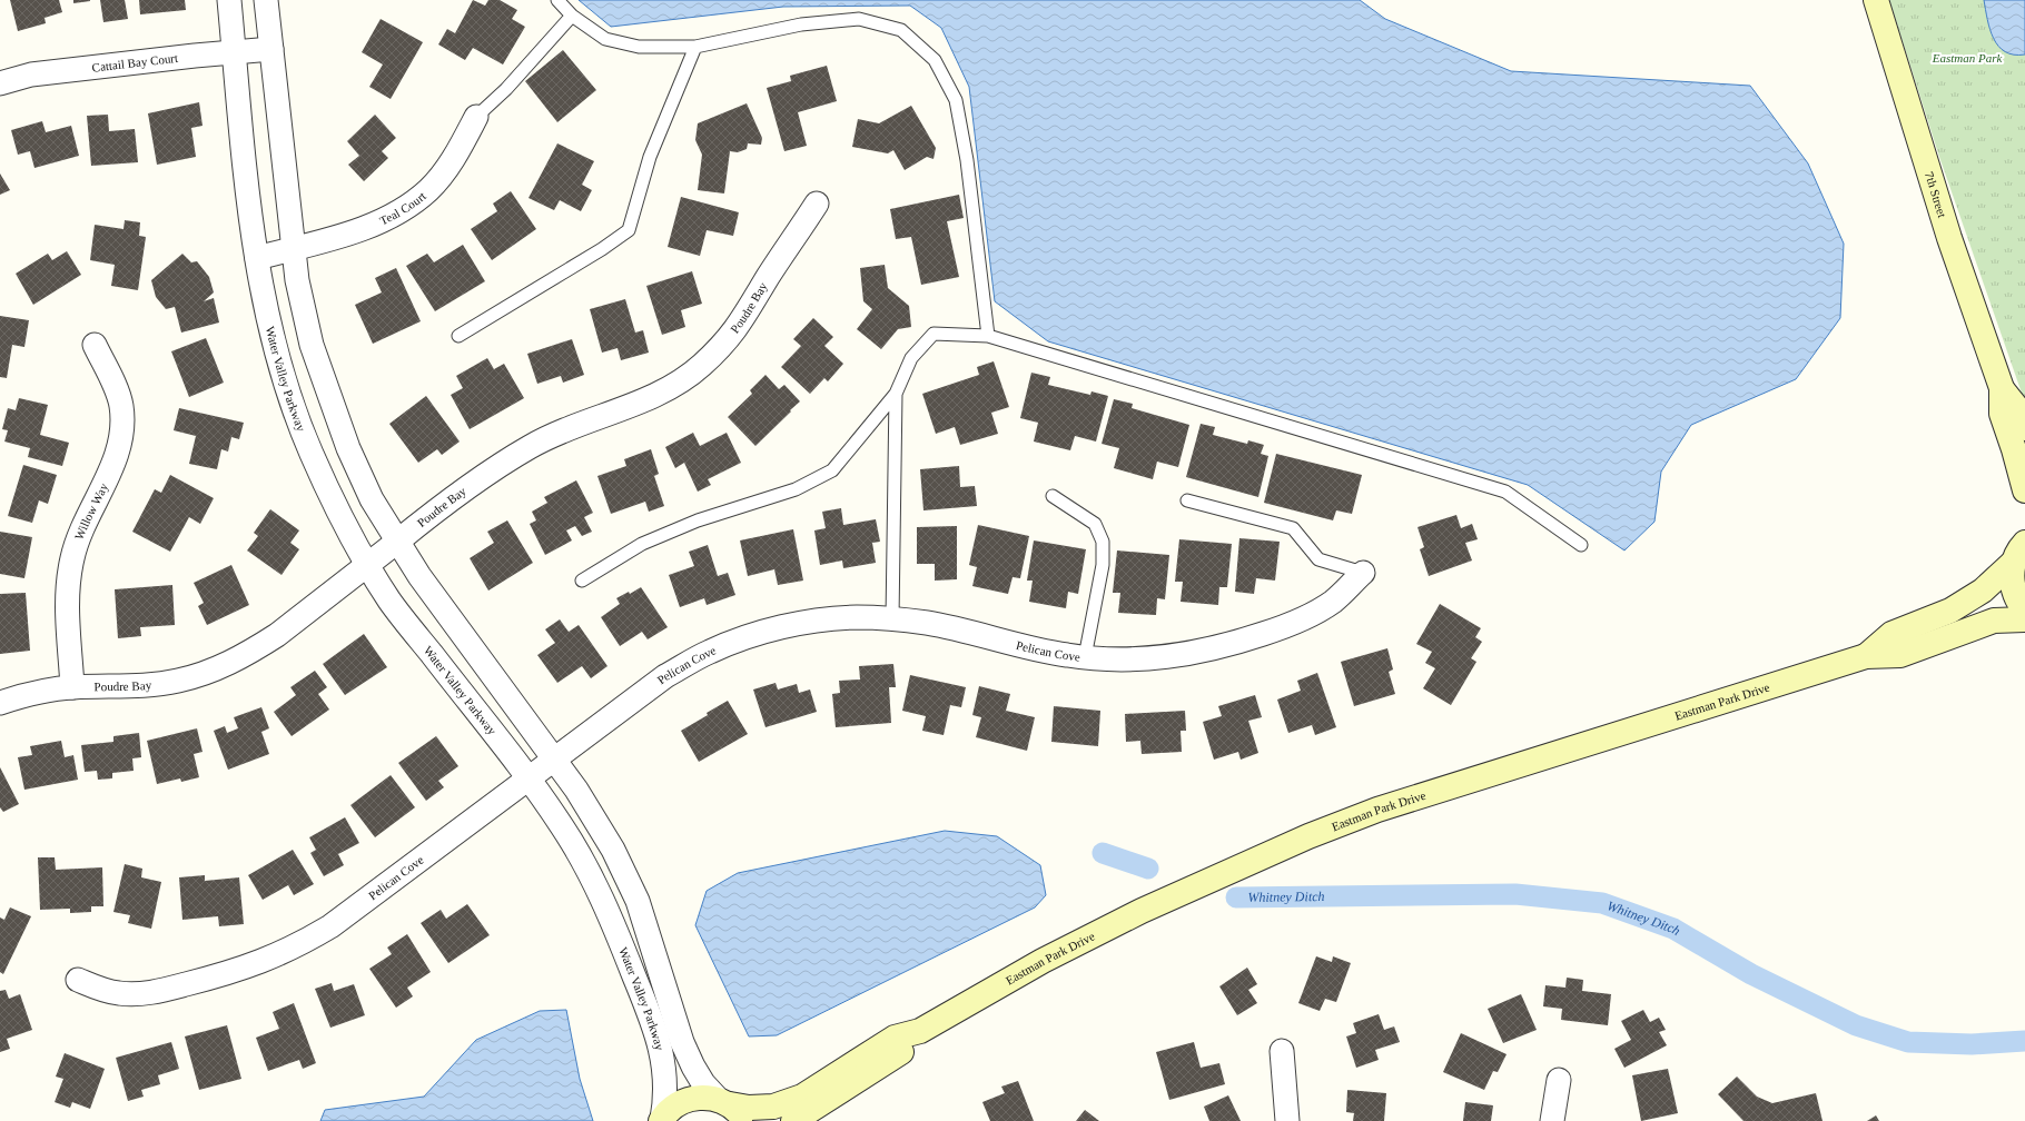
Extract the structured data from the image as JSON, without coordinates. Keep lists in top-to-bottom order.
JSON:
{
  "streets": {
    "street": [
      "Cattail Bay Court",
      "7th Street",
      "Teal Court",
      "Poudre Bay",
      "Water Valley Parkway",
      "Willow Way",
      "Pelican Cove",
      "Eastman Park Drive"
    ]
  },
  "crossings": [
    ["Cattail Bay Court", "Water Valley Parkway"],
    ["Teal Court", "Water Valley Parkway"],
    ["Poudre Bay", "Water Valley Parkway"],
    ["Poudre Bay", "Willow Way"],
    ["Water Valley Parkway", "Pelican Cove"],
    ["Water Valley Parkway", "Eastman Park Drive"]
  ],
  "water": ["Whitney Ditch"],
  "parks": ["Eastman Park"]
}
